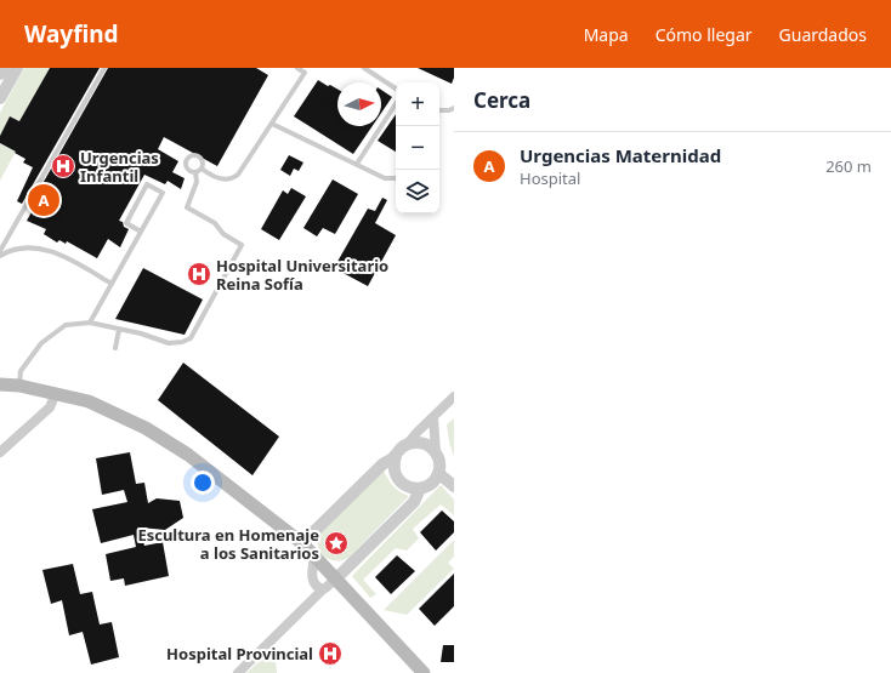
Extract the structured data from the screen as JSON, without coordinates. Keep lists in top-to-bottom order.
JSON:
{
  "places": {
    "hospital": ["Urgencias Infantil", "Hospital Universitario Reina Sofía", "Hospital Provincial"],
    "place": ["Escultura en Homenaje a los Sanitarios"]
  },
  "north": "right",
  "page": {
    "header": "Wayfind",
    "nav": ["Mapa", "Cómo llegar", "Guardados"],
    "heading": "Cerca",
    "map_buttons": ["+", "−"],
    "list": [
      {
        "mark": "A",
        "name": "Urgencias Maternidad",
        "note": "Hospital",
        "value": "260 m"
      }
    ],
    "pins": "A"
  }
}
